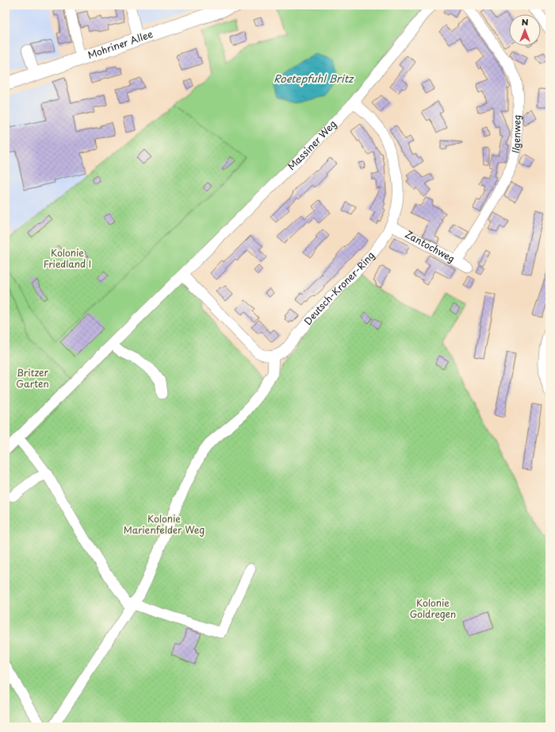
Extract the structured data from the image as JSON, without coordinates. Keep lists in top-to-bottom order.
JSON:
{
  "streets": {
    "main road": ["Mohriner Allee"],
    "street": [
      "Ilgenweg",
      "Massiner Weg",
      "Zantochweg",
      "Deutsch-Kroner-Ring"
    ]
  },
  "crossings": [
    ["Ilgenweg", "Zantochweg"],
    ["Massiner Weg", "Deutsch-Kroner-Ring"],
    ["Zantochweg", "Deutsch-Kroner-Ring"]
  ],
  "water": ["Roetepfuhl Britz"],
  "parks": [
    "Kolonie Friedland I",
    "Britzer Garten",
    "Kolonie Marienfelder Weg",
    "Kolonie Goldregen"
  ],
  "north": "top"
}
